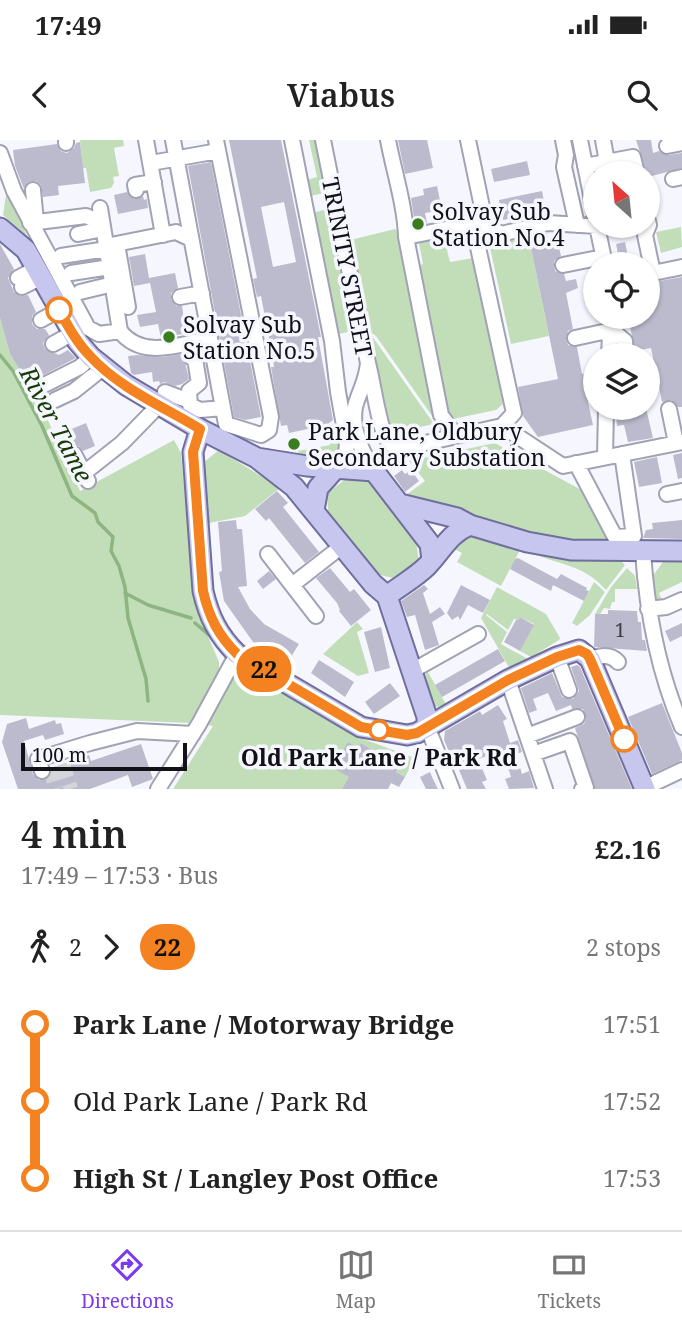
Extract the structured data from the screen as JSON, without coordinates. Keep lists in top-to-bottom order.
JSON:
{
  "streets": {
    "main road": ["TRINITY STREET"]
  },
  "water": ["River Tame"],
  "places": [
    "Solvay Sub Station No.4",
    "Solvay Sub Station No.5",
    "Park Lane, Oldbury Secondary Substation",
    "Old Park Lane / Park Rd"
  ],
  "lines": ["bus line 22"],
  "house_numbers": ["1"],
  "scale_bar": "100 m",
  "north": "top left",
  "page": {
    "status": "17:49",
    "header": "Viabus",
    "on_map": "22",
    "scale": "100 m",
    "heading": ["4 min", "17:49 – 17:53 · Bus", "£2.16"],
    "legs": ["2", "22", "2 stops"],
    "list": [
      {
        "name": "Park Lane / Motorway Bridge",
        "value": "17:51"
      },
      {
        "name": "Old Park Lane / Park Rd",
        "value": "17:52"
      },
      {
        "name": "High St / Langley Post Office",
        "value": "17:53"
      }
    ],
    "tabs": ["Directions", "Map", "Tickets"]
  }
}
